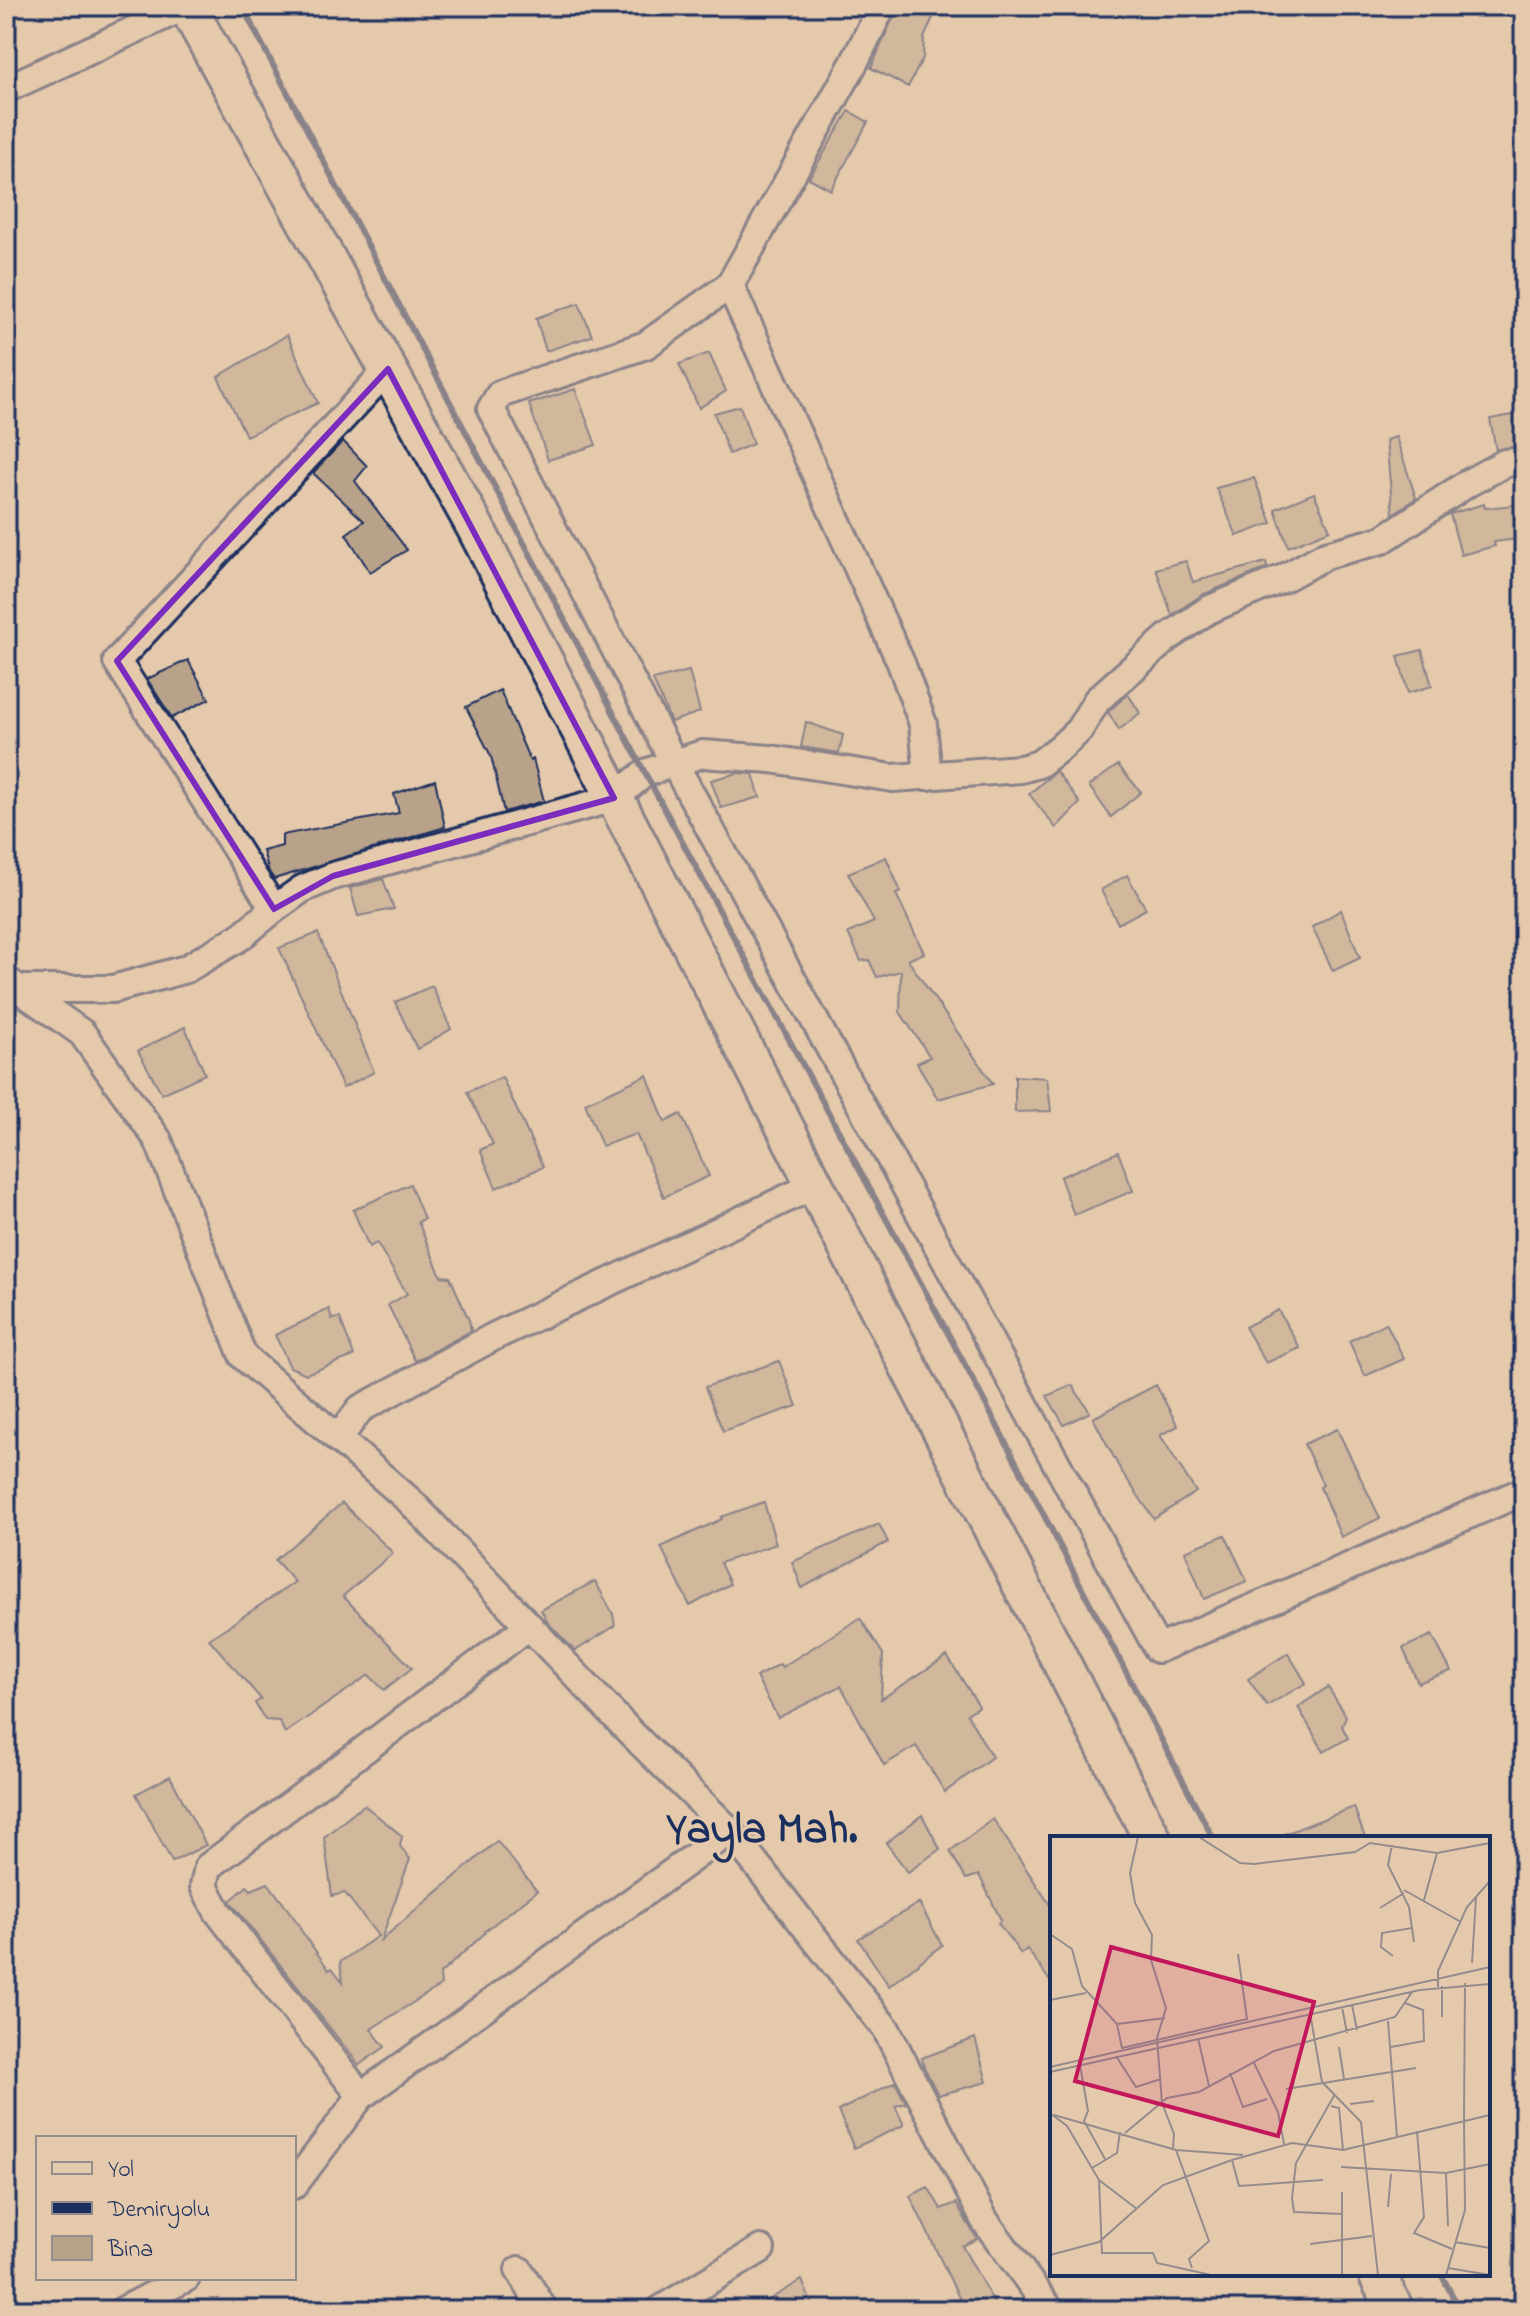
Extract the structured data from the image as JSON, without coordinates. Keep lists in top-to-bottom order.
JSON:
{
  "districts": ["Yayla Mah."],
  "legend": ["Yol", "Demiryolu", "Bina"]
}
